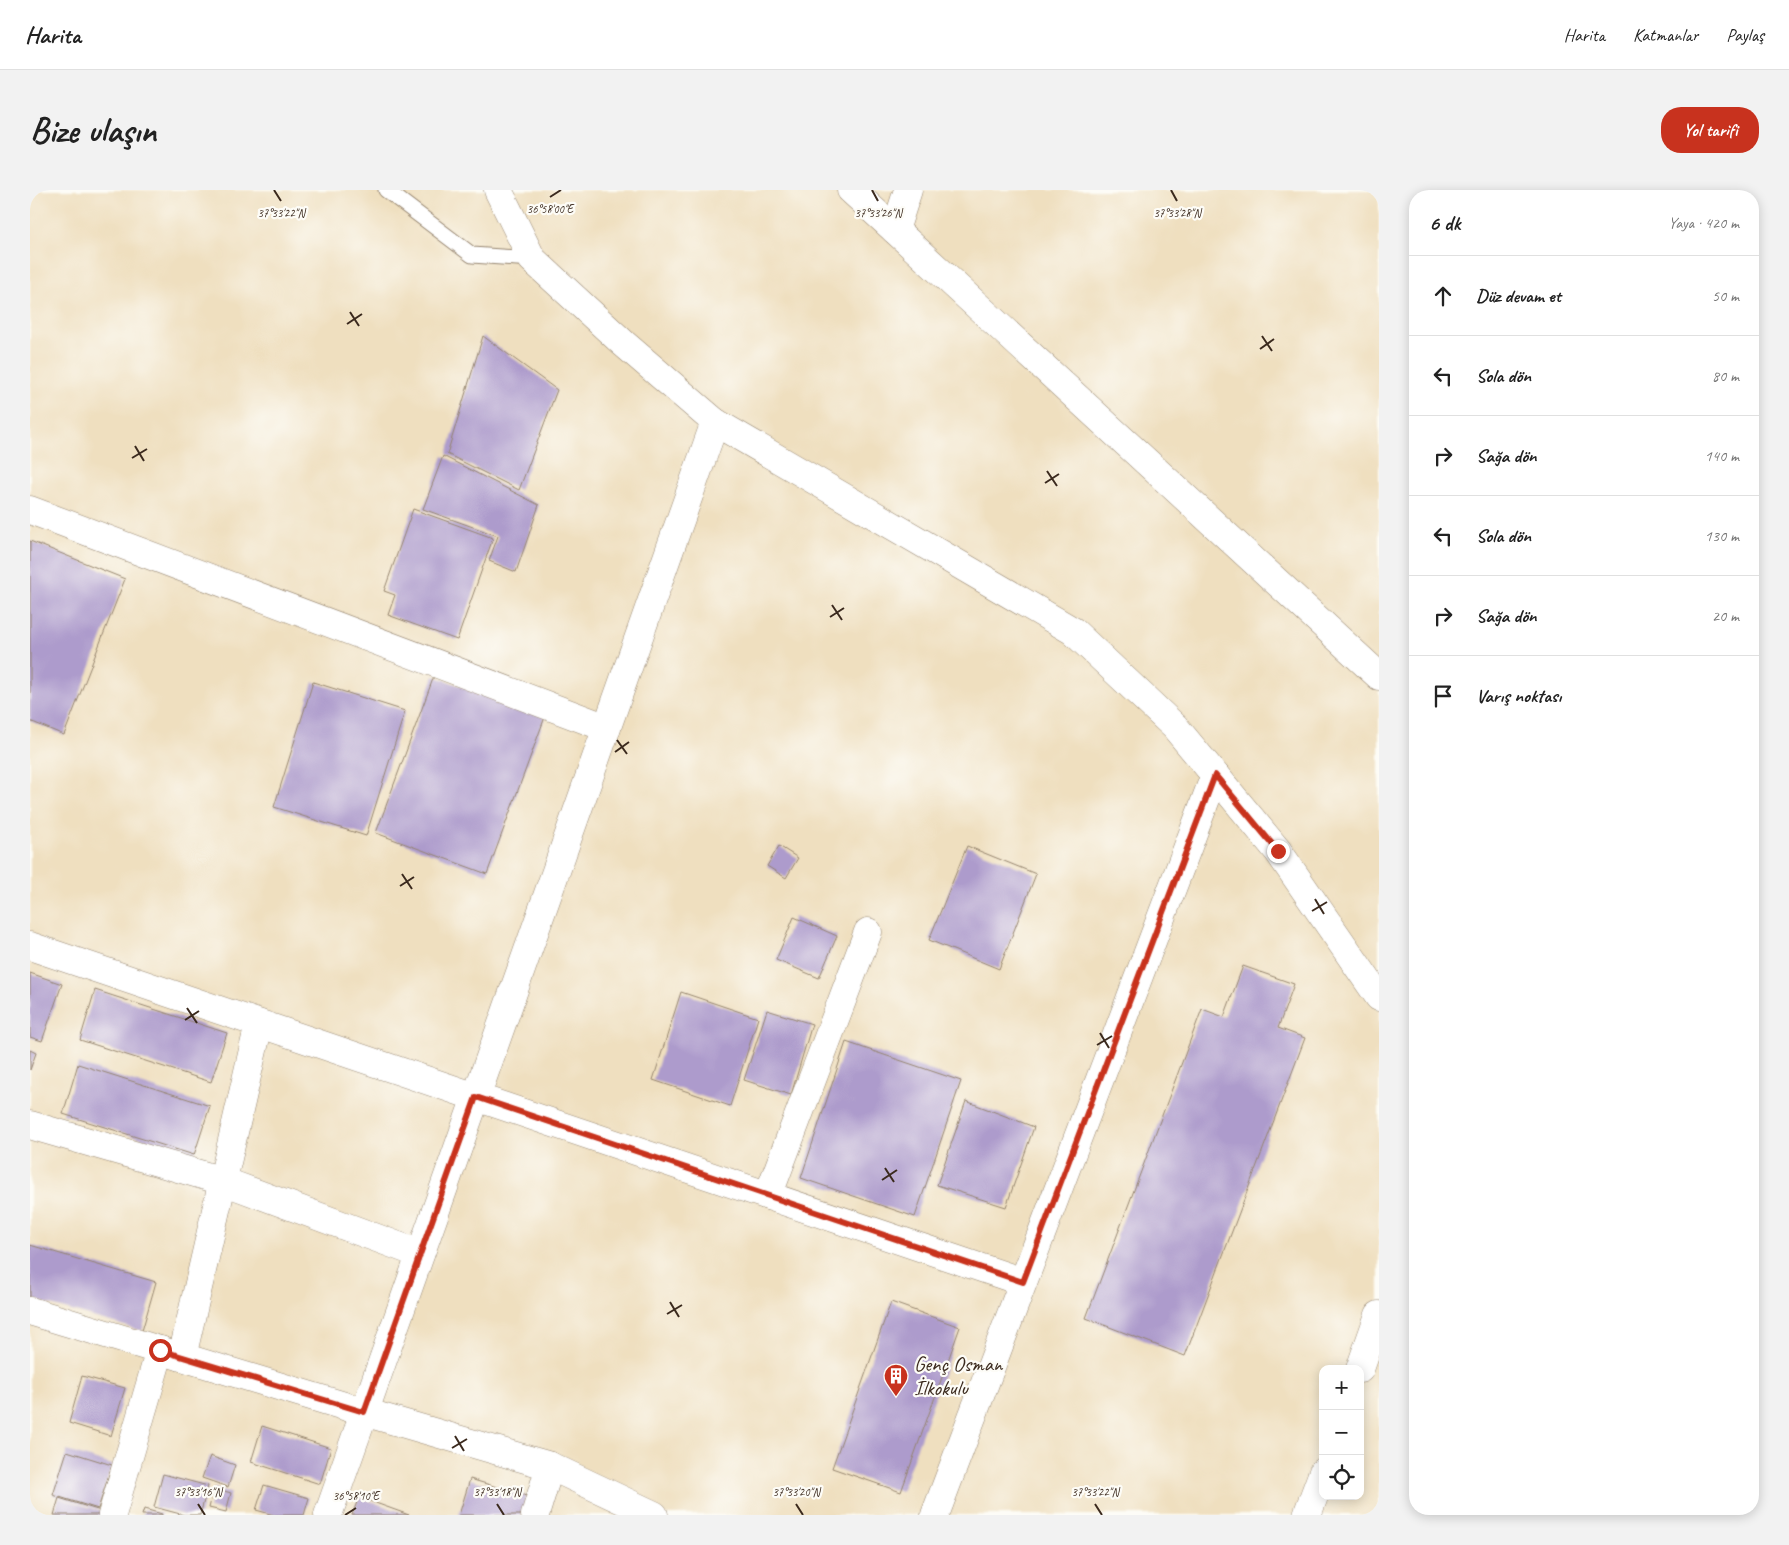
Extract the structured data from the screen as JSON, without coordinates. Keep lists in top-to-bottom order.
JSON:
{
  "places": {
    "building": ["Genç Osman İlkokulu"]
  },
  "page": {
    "header": "Harita",
    "nav": ["Harita", "Katmanlar", "Paylaş"],
    "buttons": "Yol tarifi",
    "title": "Bize ulaşın",
    "heading": ["6 dk", "Yaya · 420 m"],
    "list": [
      ["Düz devam et", "50 m"],
      ["Sola dön", "80 m"],
      ["Sağa dön", "140 m"],
      ["Sola dön", "130 m"],
      ["Sağa dön", "20 m"],
      "Varış noktası"
    ],
    "map_buttons": ["+", "−"]
  },
  "coordinates": [
    "36°58'00\"E",
    "37°33'22\"N",
    "37°33'26\"N",
    "37°33'28\"N",
    "37°33'16\"N",
    "37°33'18\"N",
    "37°33'20\"N",
    "36°58'10\"E"
  ]
}
